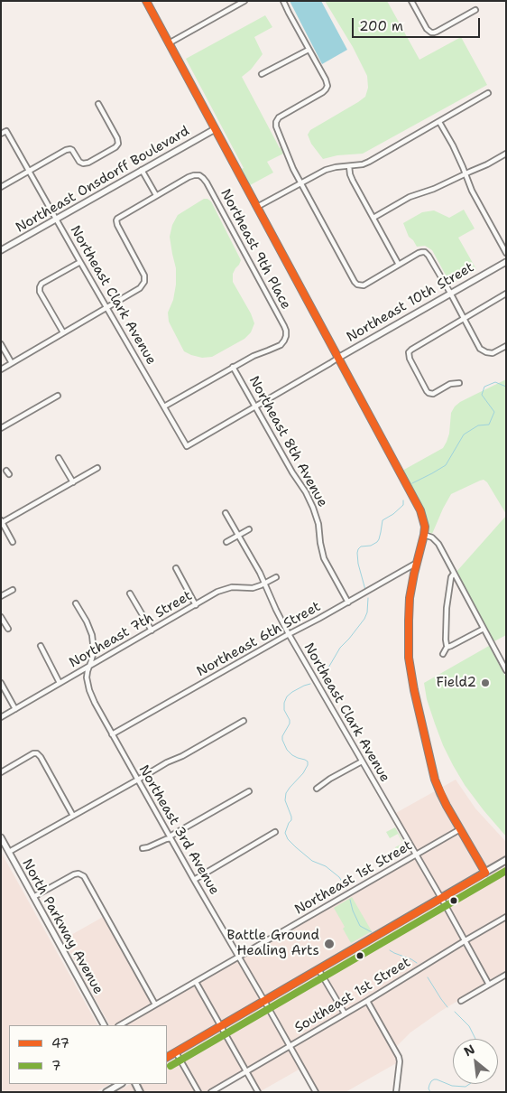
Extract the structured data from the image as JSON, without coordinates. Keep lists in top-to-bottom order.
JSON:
{
  "streets": {
    "street": [
      "Northeast Onsdorff Boulevard",
      "Northeast 9th Place",
      "Northeast Clark Avenue",
      "Northeast 10th Street",
      "Northeast 8th Avenue",
      "Northeast 7th Street",
      "Northeast 6th Street",
      "Northeast 3rd Avenue",
      "Northeast 1st Street",
      "North Parkway Avenue",
      "Southeast 1st Street"
    ]
  },
  "crossings": [
    ["Northeast Onsdorff Boulevard", "Northeast Clark Avenue"],
    ["Northeast 9th Place", "Northeast 8th Avenue"],
    ["Northeast Clark Avenue", "Northeast 10th Street"],
    ["Northeast Clark Avenue", "Northeast 7th Street"],
    ["Northeast Clark Avenue", "Northeast 6th Street"],
    ["Northeast Clark Avenue", "Northeast 1st Street"],
    ["Northeast Clark Avenue", "Southeast 1st Street"],
    ["Northeast 10th Street", "Northeast 8th Avenue"],
    ["Northeast 8th Avenue", "Northeast 6th Street"],
    ["Northeast 7th Street", "Northeast 3rd Avenue"],
    ["Northeast 6th Street", "Northeast 3rd Avenue"],
    ["Northeast 3rd Avenue", "Northeast 1st Street"],
    ["Northeast 3rd Avenue", "Southeast 1st Street"]
  ],
  "places": ["Field2", "Battle Ground Healing Arts"],
  "lines": ["transit line 47", "transit line 7"],
  "legend": ["47", "7"],
  "scale_bar": "200 m",
  "north": "top left"
}
